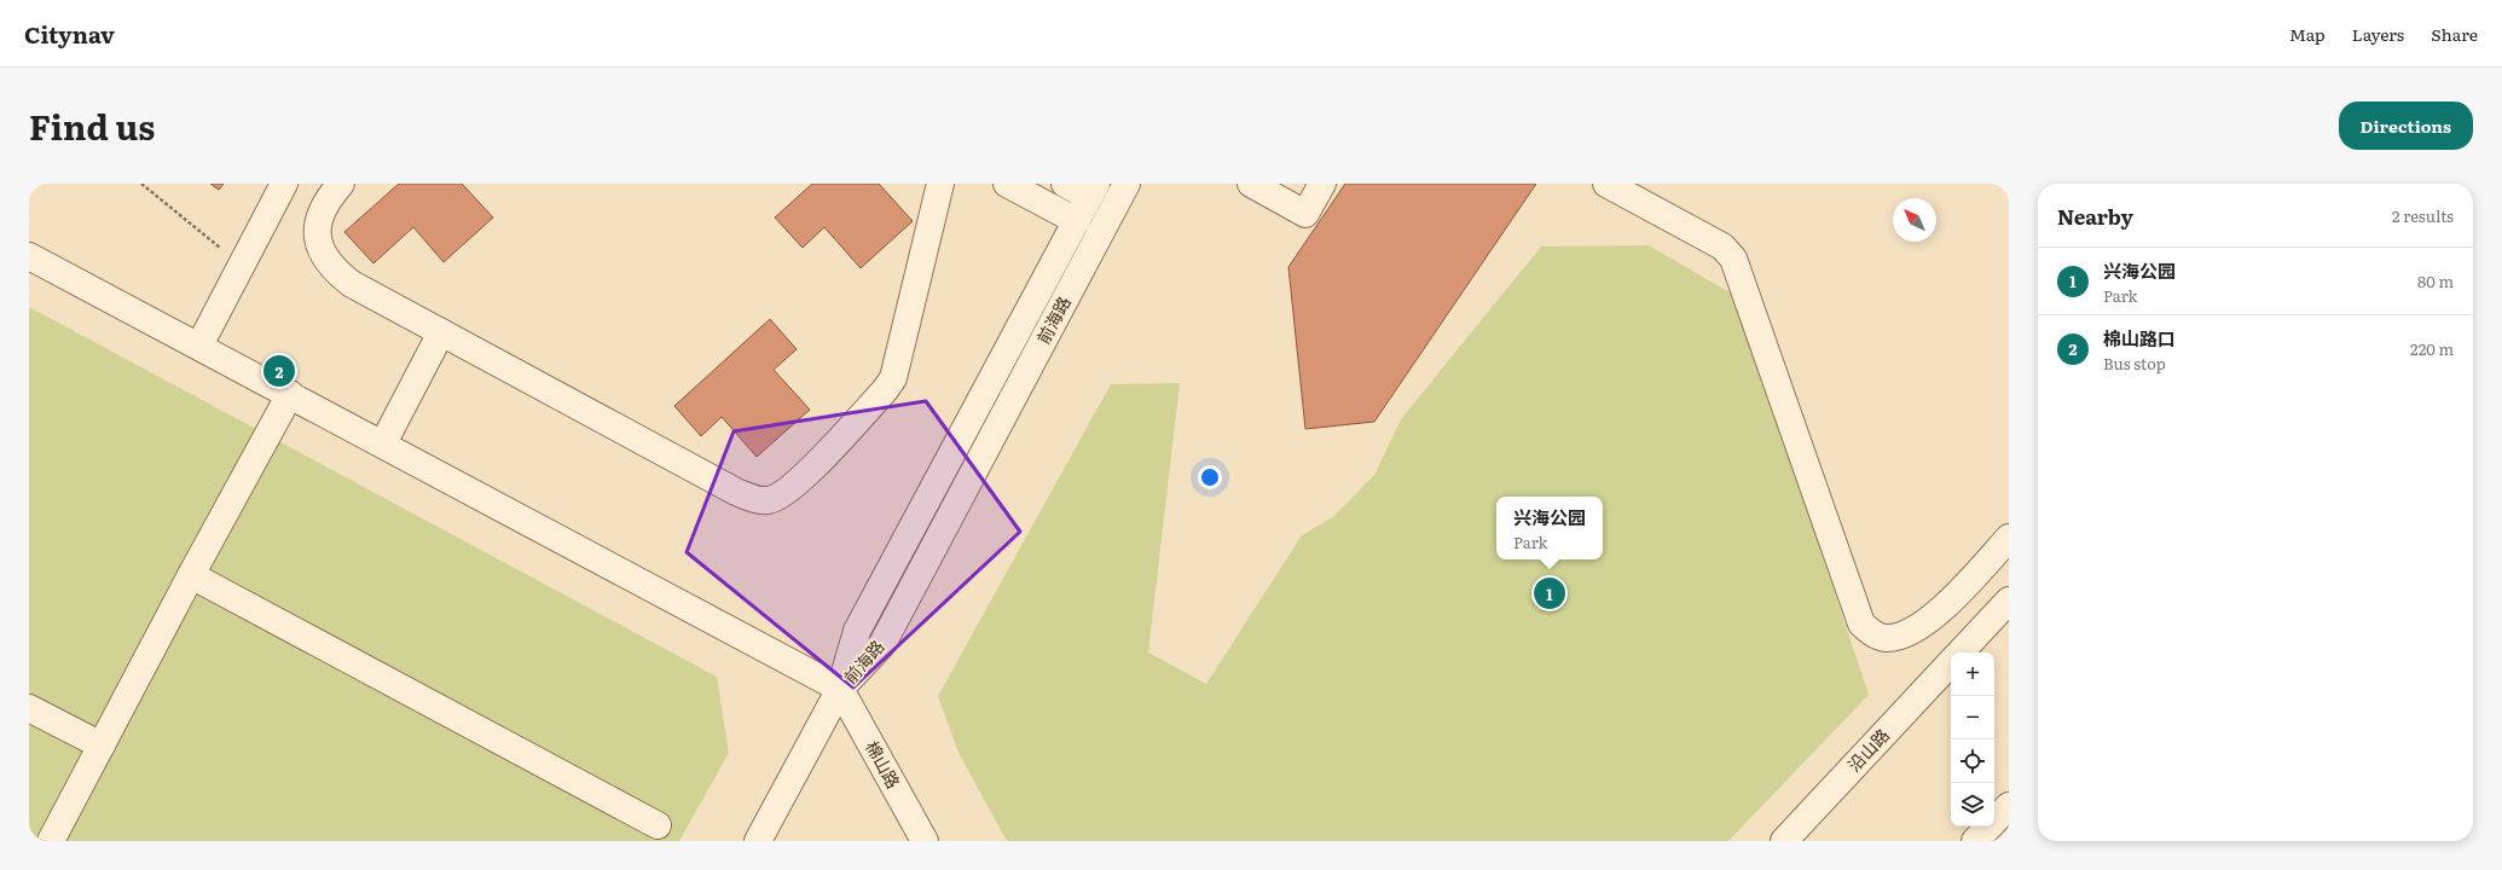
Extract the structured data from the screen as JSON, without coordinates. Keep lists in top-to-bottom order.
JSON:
{
  "streets": {
    "street": ["前海路", "沿山路", "棉山路"]
  },
  "crossings": [
    ["前海路", "棉山路"]
  ],
  "north": "top left",
  "page": {
    "header": "Citynav",
    "nav": ["Map", "Layers", "Share"],
    "title": "Find us",
    "buttons": "Directions",
    "heading": ["Nearby", "2 results"],
    "list": [
      {
        "mark": "1",
        "name": "兴海公园",
        "note": "Park",
        "value": "80 m"
      },
      {
        "mark": "2",
        "name": "棉山路口",
        "note": "Bus stop",
        "value": "220 m"
      }
    ],
    "pins": ["2", "1"],
    "popup": ["兴海公园", "Park"],
    "map_buttons": ["+", "−"]
  }
}
